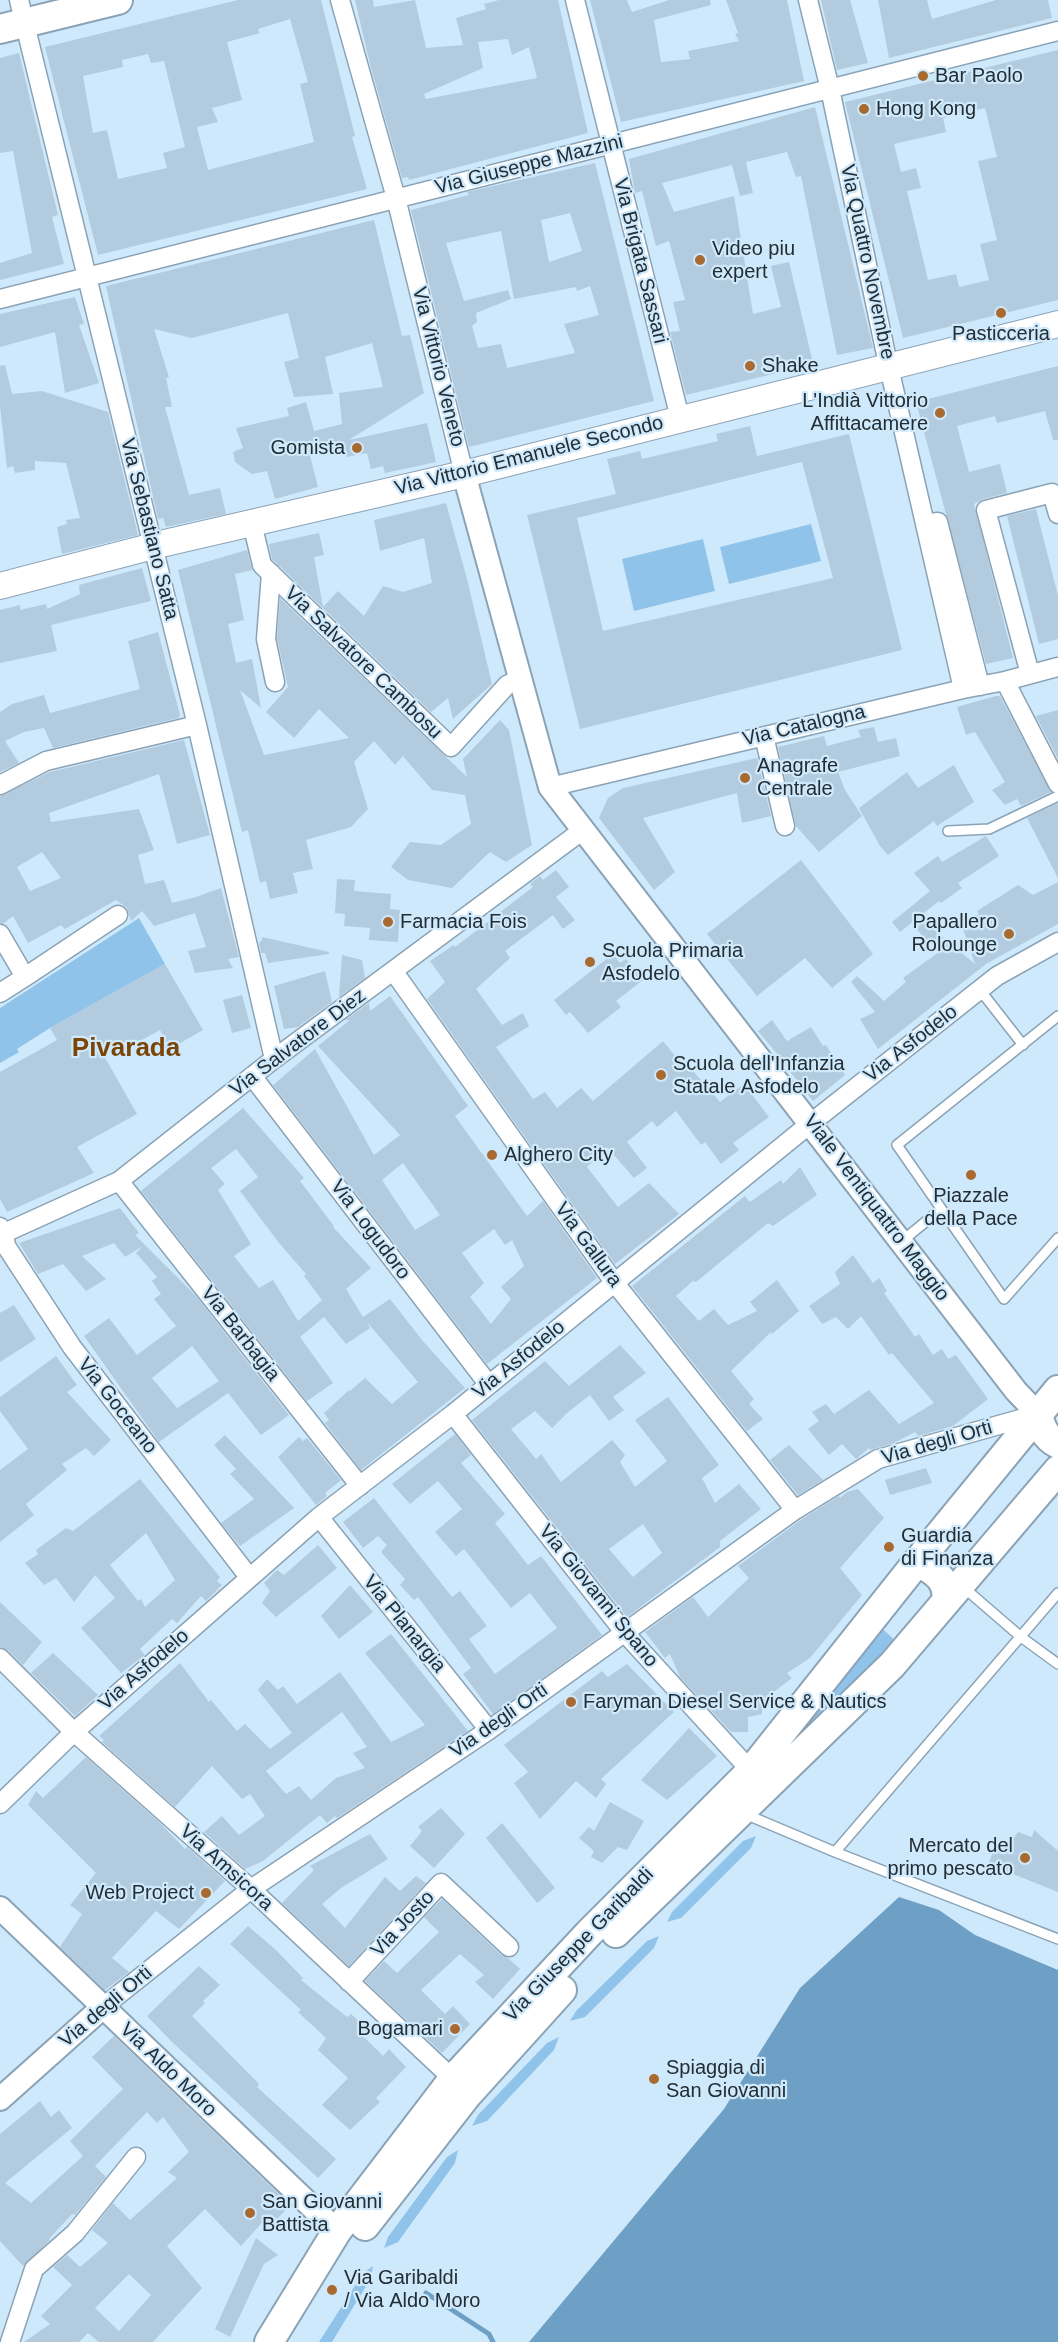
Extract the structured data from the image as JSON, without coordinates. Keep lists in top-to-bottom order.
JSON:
{
  "streets": {
    "main road": ["Via Vittorio Emanuele Secondo", "Via Giuseppe Garibaldi"],
    "street": [
      "Via Giuseppe Mazzini",
      "Via Brigata Sassari",
      "Via Quattro Novembre",
      "Via Vittorio Veneto",
      "Via Sebastiano Satta",
      "Via Salvatore Cambosu",
      "Via Catalogna",
      "Via Salvatore Diez",
      "Via Asfodelo",
      "Viale Ventiquattro Maggio",
      "Via Logudoro",
      "Via Gallura",
      "Via Barbagia",
      "Via Goceano",
      "Via degli Orti",
      "Via Giovanni Spano",
      "Via Planargia",
      "Via Amsicora",
      "Via Josto",
      "Via Aldo Moro"
    ]
  },
  "crossings": [
    ["Via Giuseppe Mazzini", "Via Brigata Sassari"],
    ["Via Giuseppe Mazzini", "Via Quattro Novembre"],
    ["Via Giuseppe Mazzini", "Via Vittorio Veneto"],
    ["Via Giuseppe Mazzini", "Via Sebastiano Satta"],
    ["Via Brigata Sassari", "Via Vittorio Emanuele Secondo"],
    ["Via Quattro Novembre", "Via Vittorio Emanuele Secondo"],
    ["Via Quattro Novembre", "Via Catalogna"],
    ["Via Vittorio Veneto", "Via Vittorio Emanuele Secondo"],
    ["Via Vittorio Veneto", "Via Salvatore Cambosu"],
    ["Via Vittorio Veneto", "Via Catalogna"],
    ["Via Vittorio Veneto", "Via Salvatore Diez"],
    ["Via Vittorio Veneto", "Viale Ventiquattro Maggio"],
    ["Via Vittorio Emanuele Secondo", "Via Sebastiano Satta"],
    ["Via Vittorio Emanuele Secondo", "Via Salvatore Cambosu"],
    ["Via Sebastiano Satta", "Via Salvatore Diez"],
    ["Via Salvatore Diez", "Viale Ventiquattro Maggio"],
    ["Via Salvatore Diez", "Via Logudoro"],
    ["Via Salvatore Diez", "Via Gallura"],
    ["Via Salvatore Diez", "Via Barbagia"],
    ["Via Salvatore Diez", "Via Goceano"],
    ["Via Asfodelo", "Viale Ventiquattro Maggio"],
    ["Via Asfodelo", "Via Logudoro"],
    ["Via Asfodelo", "Via Gallura"],
    ["Via Asfodelo", "Via Barbagia"],
    ["Via Asfodelo", "Via Goceano"],
    ["Via Asfodelo", "Via Giovanni Spano"],
    ["Via Asfodelo", "Via Planargia"],
    ["Via Asfodelo", "Via Amsicora"],
    ["Viale Ventiquattro Maggio", "Via degli Orti"],
    ["Viale Ventiquattro Maggio", "Via Giuseppe Garibaldi"],
    ["Via Gallura", "Via degli Orti"],
    ["Via degli Orti", "Via Giovanni Spano"],
    ["Via degli Orti", "Via Planargia"],
    ["Via degli Orti", "Via Amsicora"],
    ["Via degli Orti", "Via Giuseppe Garibaldi"],
    ["Via degli Orti", "Via Aldo Moro"],
    ["Via Giovanni Spano", "Via Giuseppe Garibaldi"],
    ["Via Amsicora", "Via Josto"],
    ["Via Amsicora", "Via Giuseppe Garibaldi"],
    ["Via Giuseppe Garibaldi", "Via Aldo Moro"]
  ],
  "districts": ["Pivarada"],
  "places": [
    "Bar Paolo",
    "Hong Kong",
    "Video piu expert",
    "Pasticceria",
    "Shake",
    "L'Indià Vittorio Affittacamere",
    "Gomista",
    "Anagrafe Centrale",
    "Farmacia Fois",
    "Papallero Rolounge",
    "Scuola Primaria Asfodelo",
    "Scuola dell'Infanzia Statale Asfodelo",
    "Alghero City",
    "Piazzale della Pace",
    "Guardia di Finanza",
    "Faryman Diesel Service & Nautics",
    "Mercato del primo pescato",
    "Web Project",
    "Bogamari",
    "Spiaggia di San Giovanni",
    "San Giovanni Battista",
    "Via Garibaldi / Via Aldo Moro"
  ]
}
